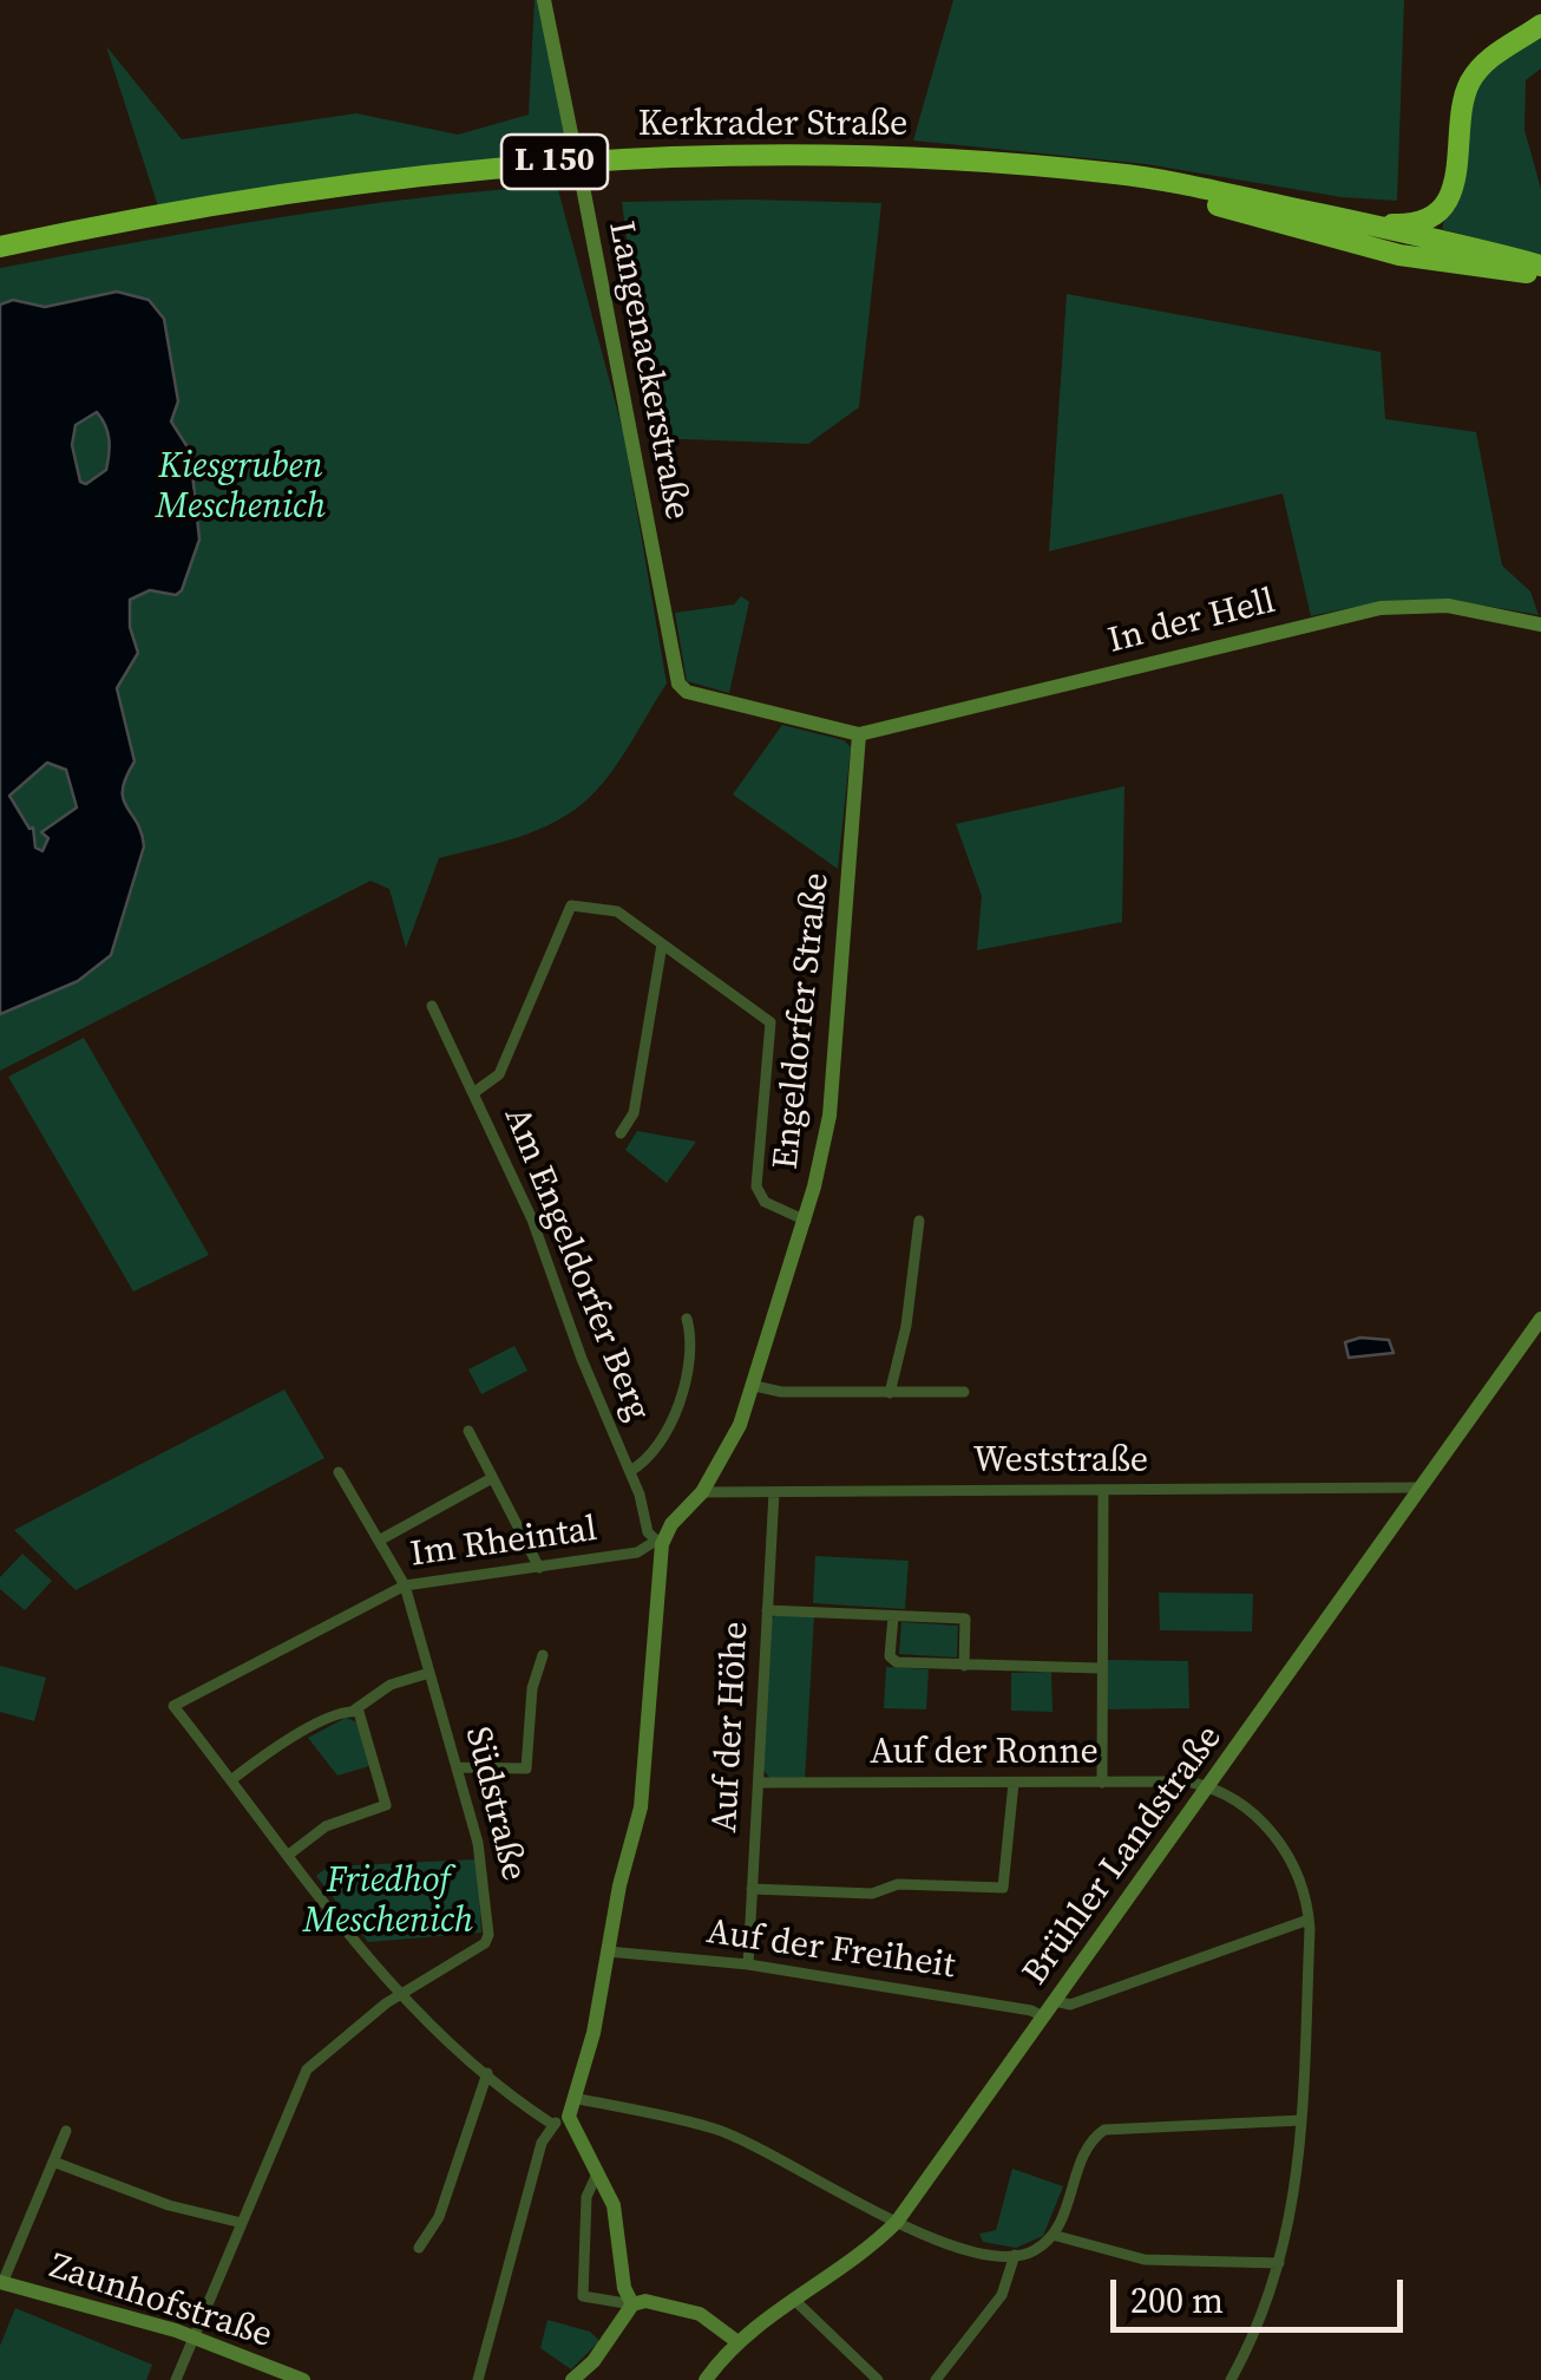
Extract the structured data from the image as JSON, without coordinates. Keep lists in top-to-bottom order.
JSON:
{
  "streets": {
    "highway": ["Kerkrader Straße", "L 150"],
    "street": [
      "Langenackerstraße",
      "In der Hell",
      "Engeldorfer Straße",
      "Am Engeldorfer Berg",
      "Weststraße",
      "Im Rheintal",
      "Auf der Höhe",
      "Auf der Ronne",
      "Südstraße",
      "Brühler Landstraße",
      "Auf der Freiheit",
      "Zaunhofstraße"
    ]
  },
  "crossings": [
    ["Langenackerstraße", "In der Hell"],
    ["Langenackerstraße", "Engeldorfer Straße"],
    ["In der Hell", "Engeldorfer Straße"],
    ["Engeldorfer Straße", "Am Engeldorfer Berg"],
    ["Engeldorfer Straße", "Weststraße"],
    ["Engeldorfer Straße", "Im Rheintal"],
    ["Am Engeldorfer Berg", "Im Rheintal"],
    ["Weststraße", "Auf der Höhe"],
    ["Weststraße", "Brühler Landstraße"],
    ["Im Rheintal", "Südstraße"],
    ["Auf der Höhe", "Auf der Ronne"],
    ["Auf der Höhe", "Auf der Freiheit"],
    ["Auf der Ronne", "Brühler Landstraße"],
    ["Brühler Landstraße", "Auf der Freiheit"]
  ],
  "parks": ["Kiesgruben Meschenich", "Friedhof Meschenich"],
  "scale_bar": "200 m"
}
